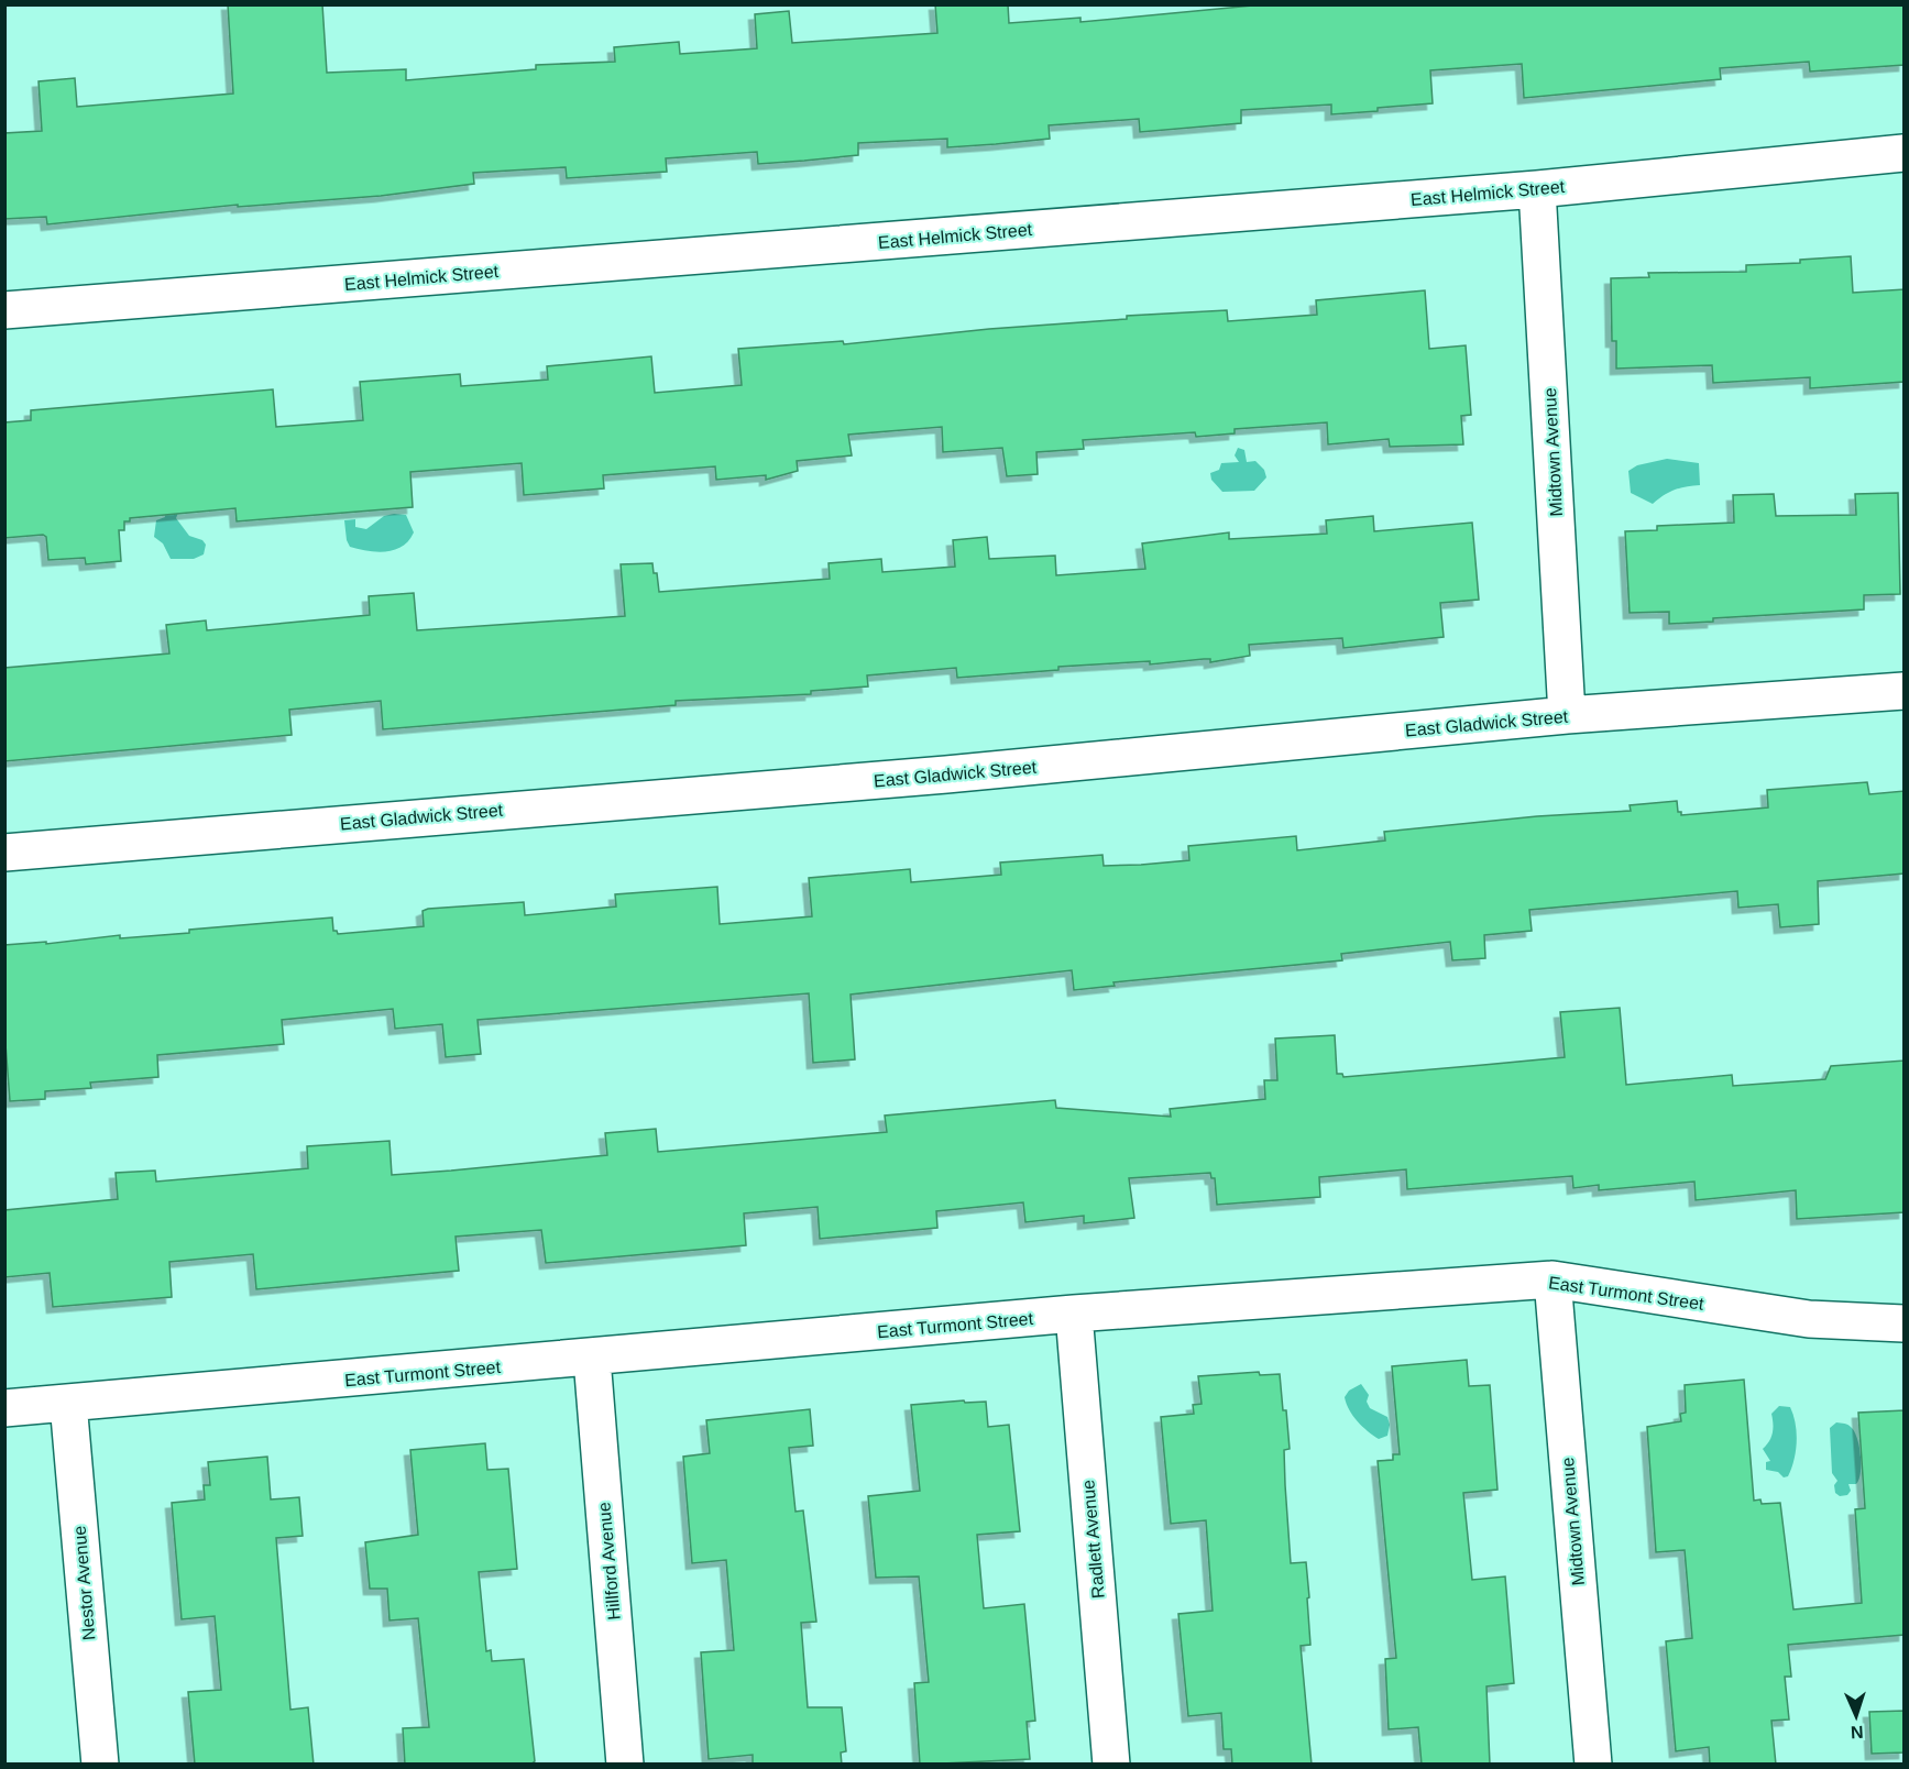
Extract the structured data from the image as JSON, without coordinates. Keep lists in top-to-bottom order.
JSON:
{
  "streets": {
    "street": [
      "East Helmick Street",
      "Midtown Avenue",
      "East Gladwick Street",
      "East Turmont Street",
      "Radlett Avenue",
      "Hillford Avenue",
      "Nestor Avenue"
    ]
  },
  "crossings": [
    ["East Helmick Street", "Midtown Avenue"],
    ["Midtown Avenue", "East Gladwick Street"],
    ["Midtown Avenue", "East Turmont Street"],
    ["East Turmont Street", "Radlett Avenue"],
    ["East Turmont Street", "Hillford Avenue"],
    ["East Turmont Street", "Nestor Avenue"]
  ],
  "north": "bottom"
}
